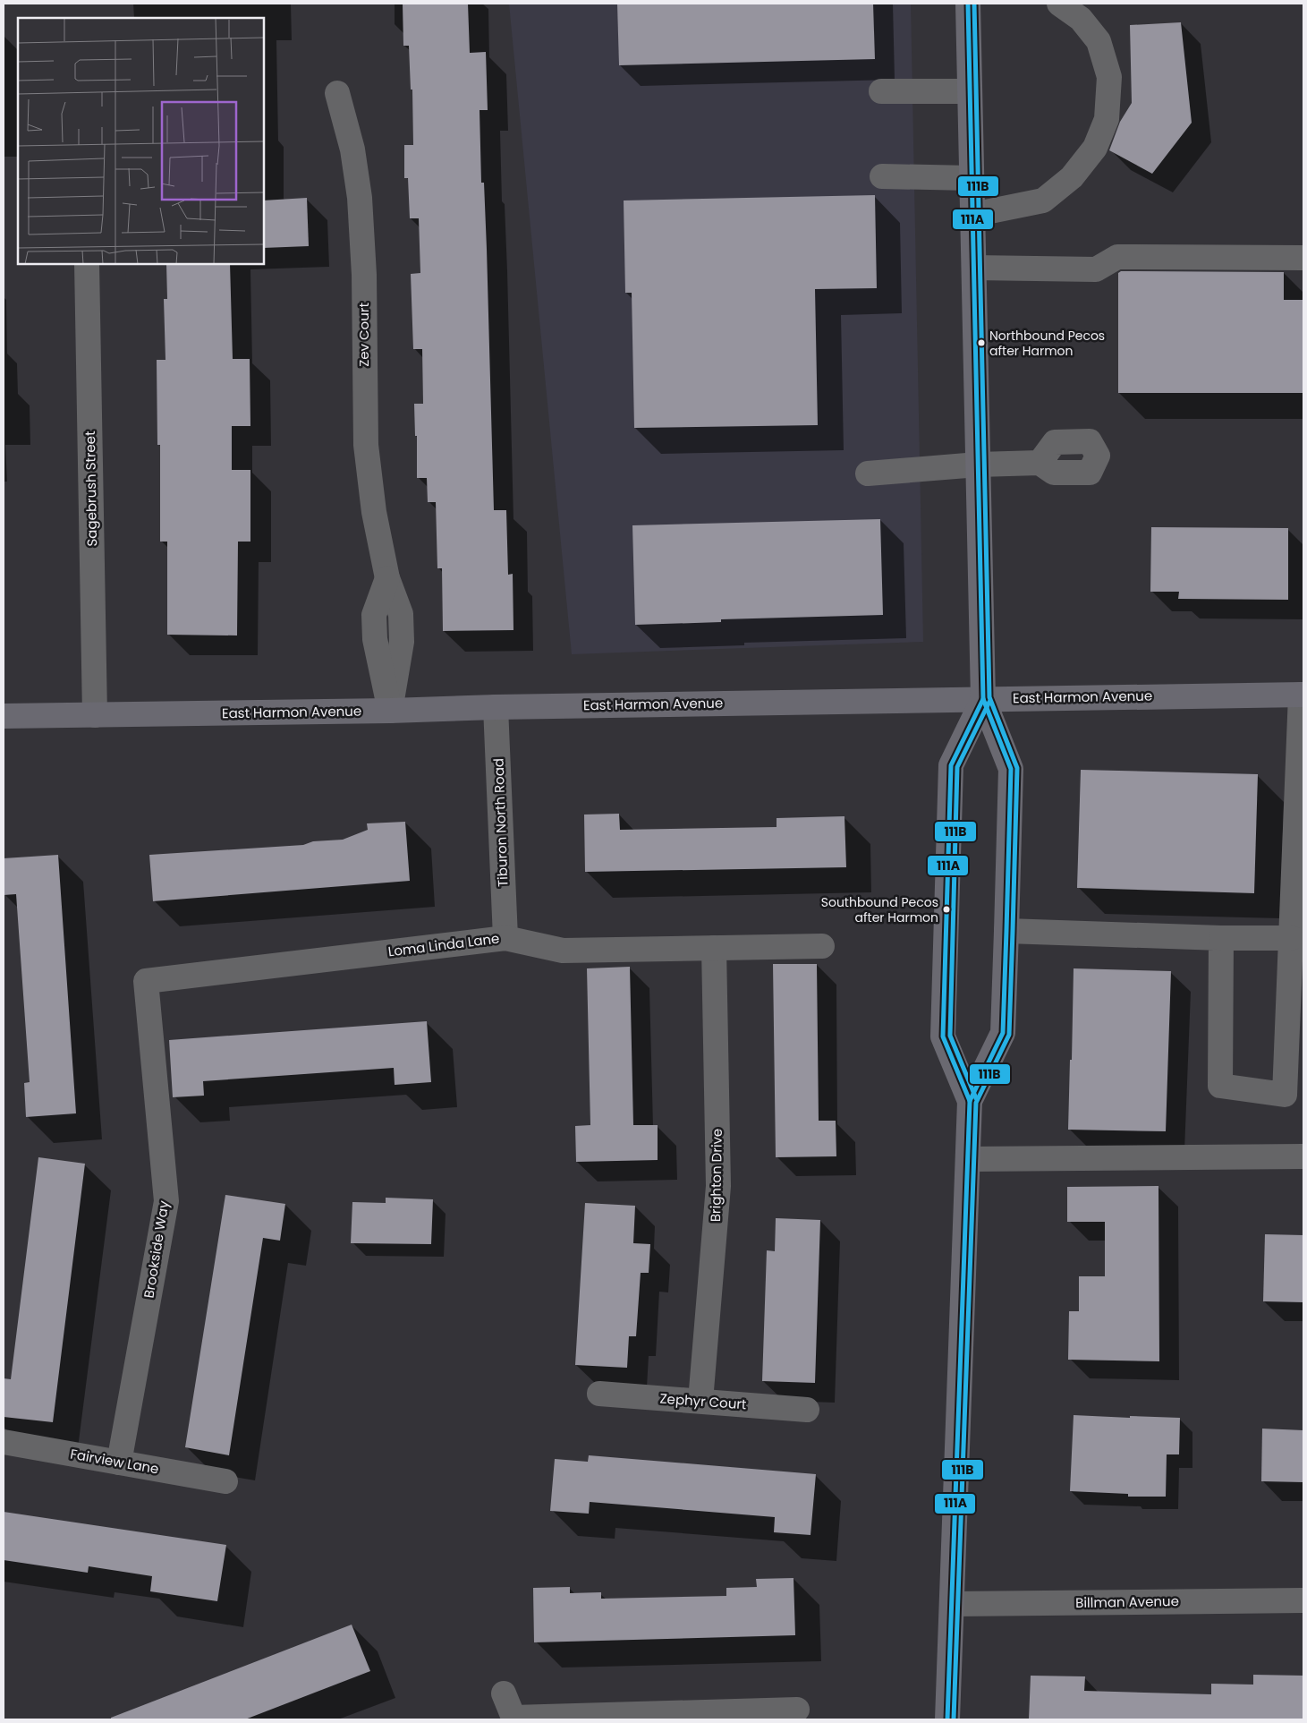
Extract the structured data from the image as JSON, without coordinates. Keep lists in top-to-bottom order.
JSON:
{
  "streets": {
    "main road": ["East Harmon Avenue"],
    "street": [
      "Zev Court",
      "Sagebrush Street",
      "Tiburon North Road",
      "Loma Linda Lane",
      "Brighton Drive",
      "Brookside Way",
      "Zephyr Court",
      "Fairview Lane",
      "Billman Avenue"
    ]
  },
  "crossings": [
    ["Zev Court", "East Harmon Avenue"],
    ["Sagebrush Street", "East Harmon Avenue"],
    ["East Harmon Avenue", "Tiburon North Road"],
    ["Tiburon North Road", "Loma Linda Lane"],
    ["Loma Linda Lane", "Brighton Drive"],
    ["Loma Linda Lane", "Brookside Way"],
    ["Brighton Drive", "Zephyr Court"],
    ["Brookside Way", "Fairview Lane"]
  ],
  "places": ["Northbound Pecos after Harmon", "Southbound Pecos after Harmon"],
  "lines": ["transit line 111A", "transit line 111B"]
}
